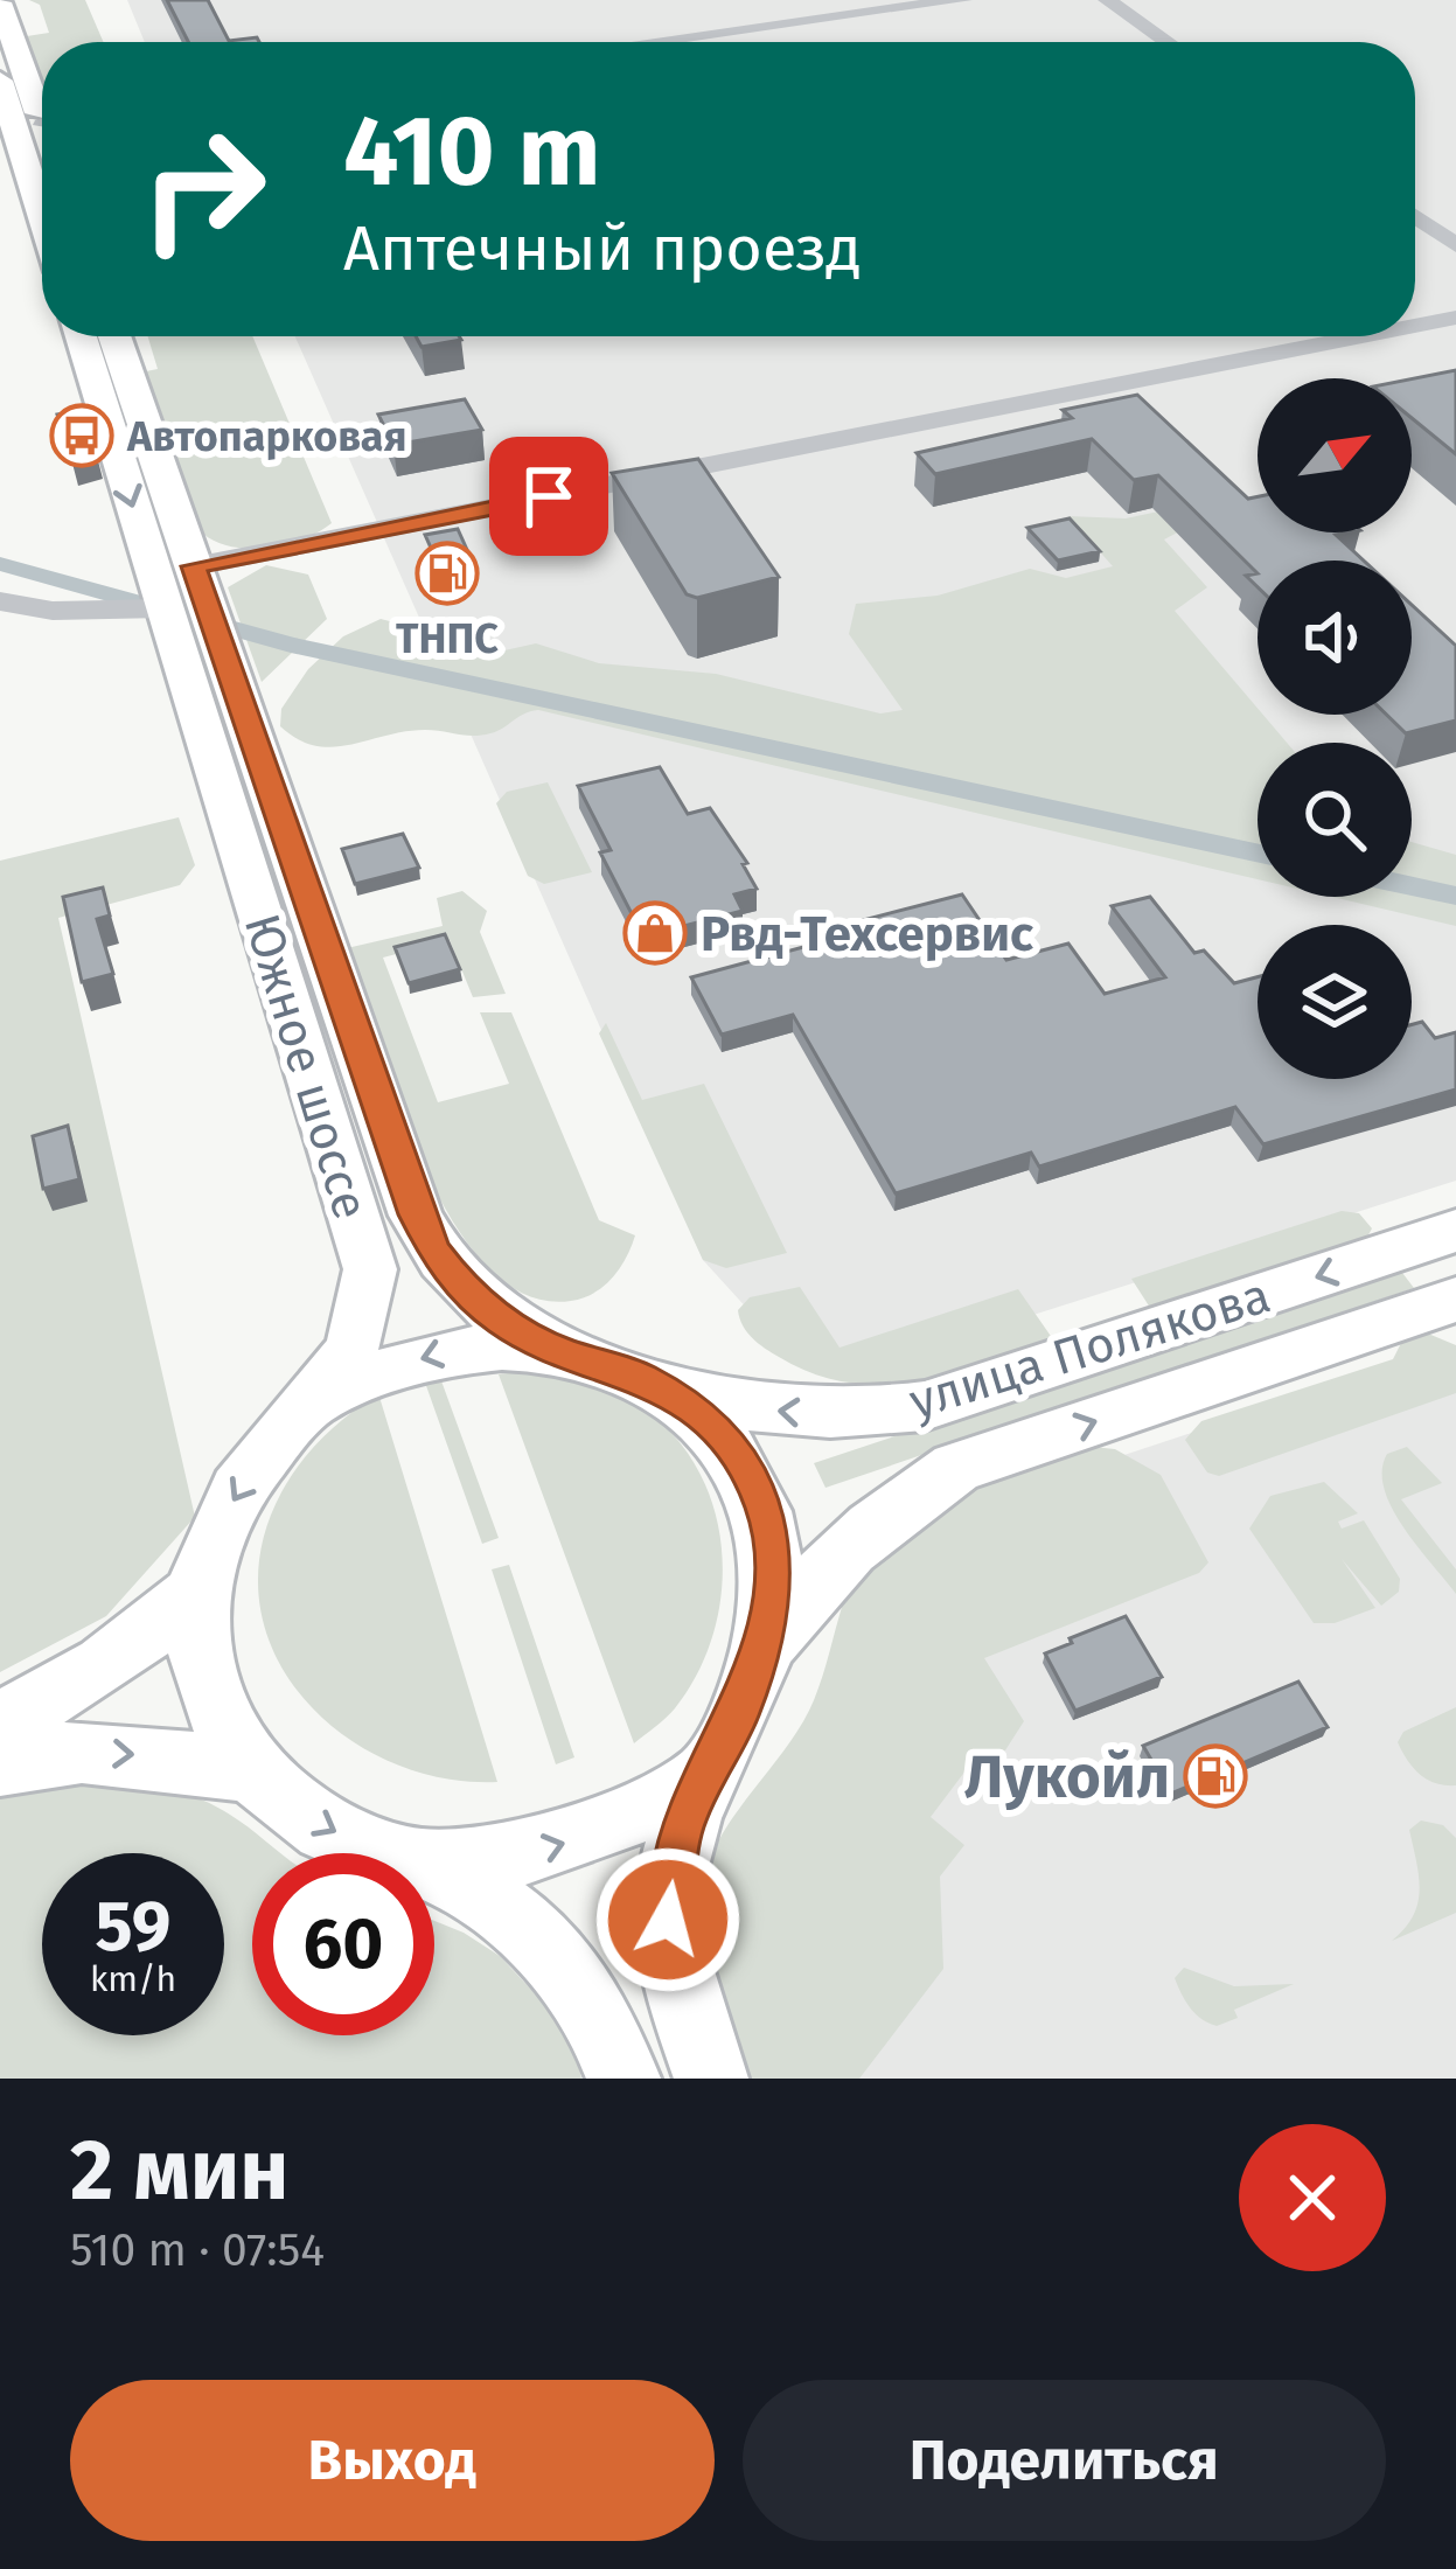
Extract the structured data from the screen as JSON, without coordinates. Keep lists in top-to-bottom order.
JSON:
{
  "streets": {
    "main road": ["Южное шоссе", "улица Полякова"]
  },
  "crossings": [
    ["Южное шоссе", "улица Полякова"]
  ],
  "places": {
    "bus stop": ["Автопарковая"],
    "fuel station": ["ТНПС", "Лукойл"],
    "shop": ["Рвд-Техсервис"]
  },
  "north": "top right",
  "page": {
    "turn": ["410 m", "Аптечный проезд"],
    "speed": "59 km/h",
    "limit": "60",
    "heading": ["2 мин", "510 m · 07:54"],
    "buttons": ["Выход", "Поделиться"]
  }
}
